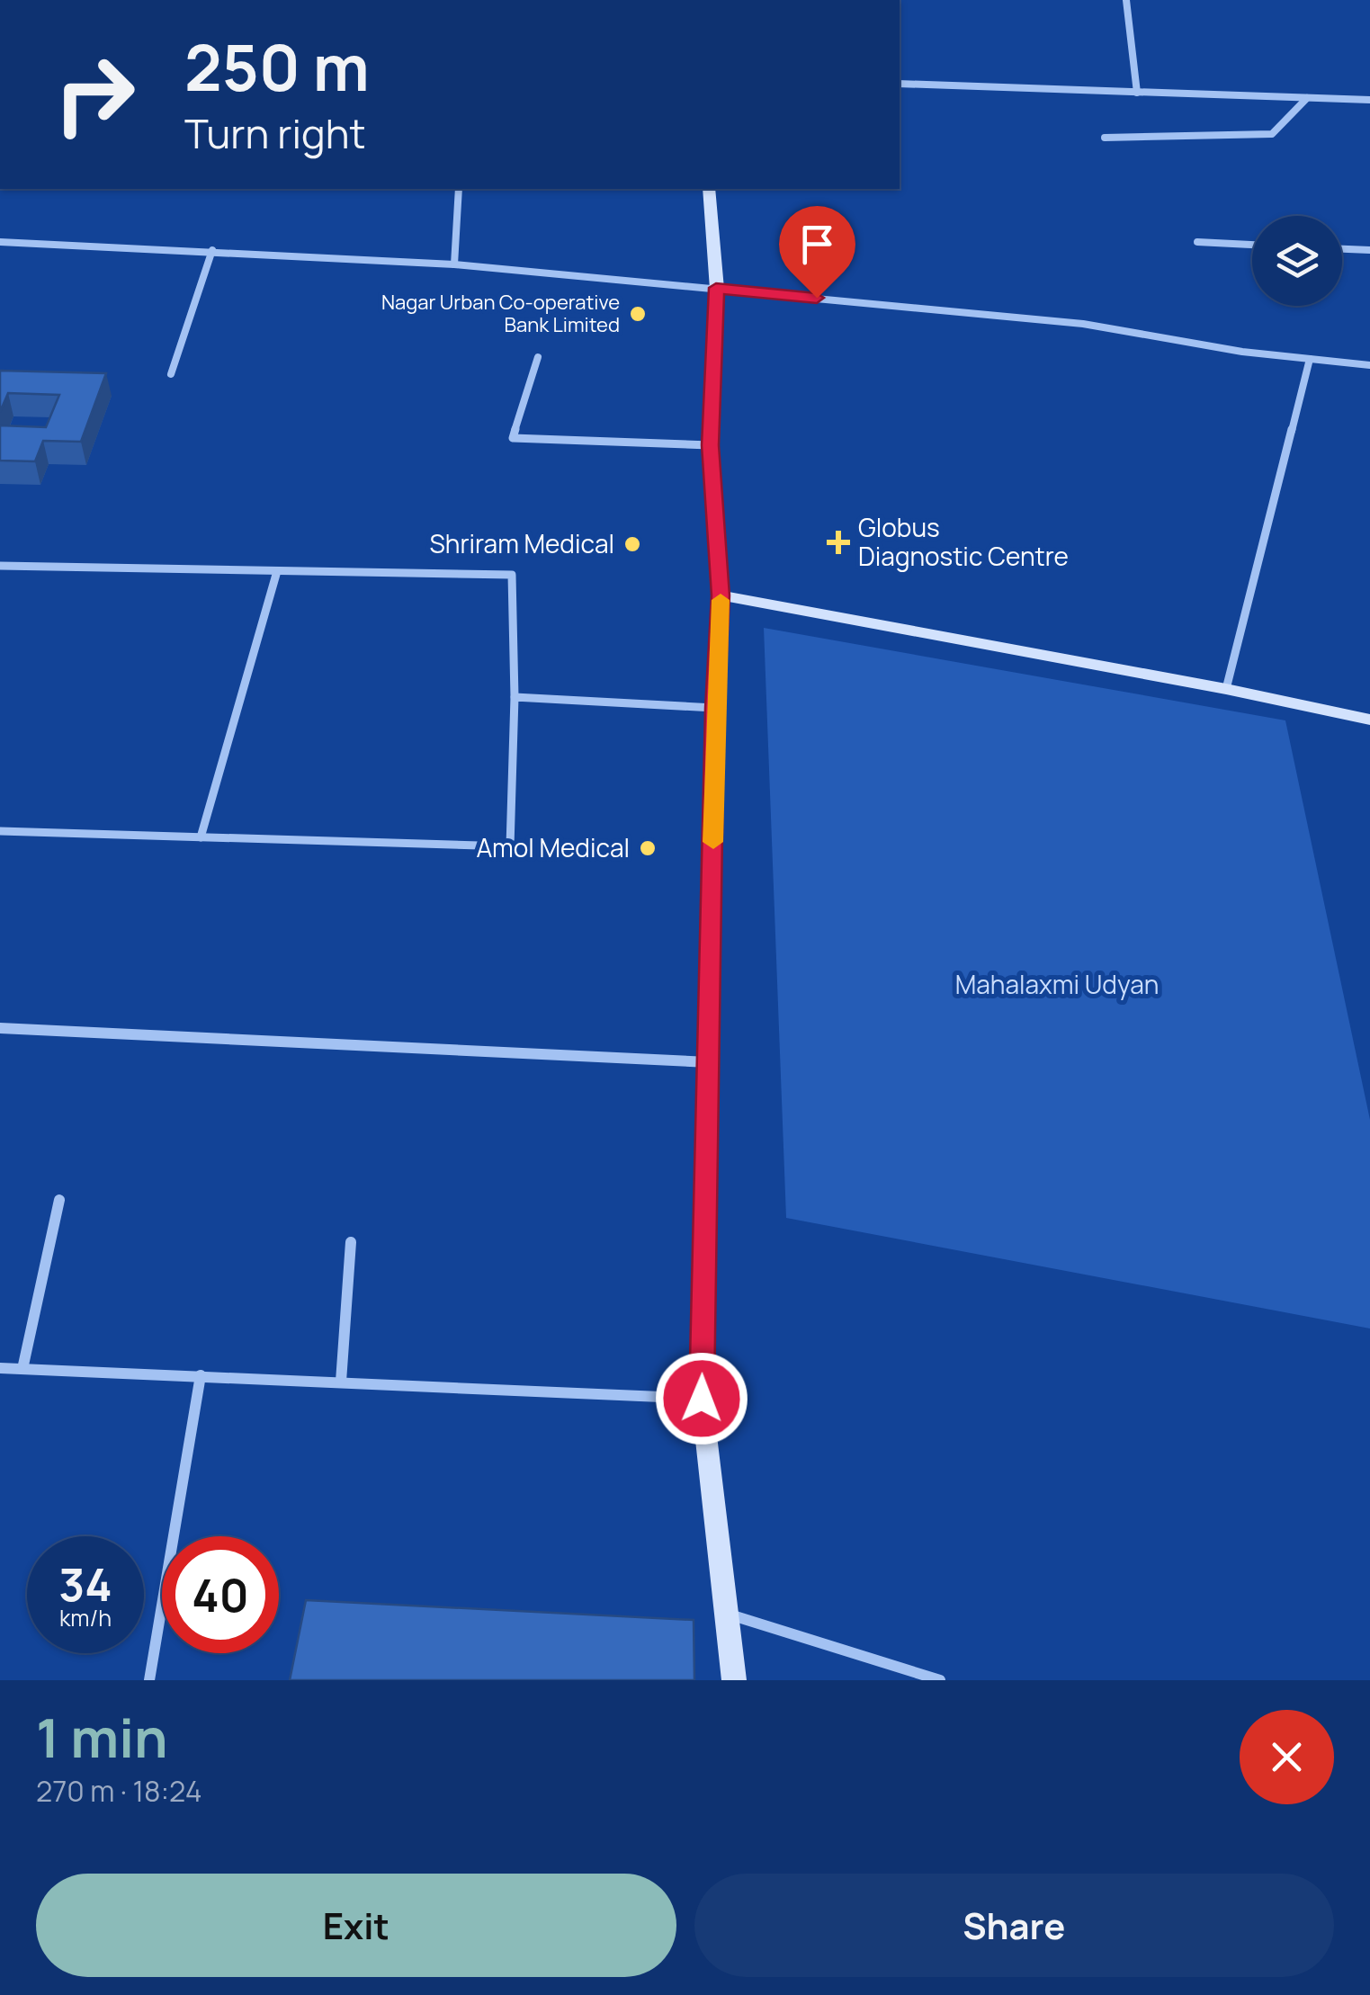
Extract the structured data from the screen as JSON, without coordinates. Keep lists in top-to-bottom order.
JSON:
{
  "parks": ["Mahalaxmi Udyan"],
  "places": {
    "other": ["Nagar Urban Co-operative Bank Limited", "Shriram Medical", "Amol Medical"],
    "health": ["Globus Diagnostic Centre"]
  },
  "page": {
    "turn": ["250 m", "Turn right"],
    "speed": "34 km/h",
    "limit": "40",
    "heading": ["1 min", "270 m · 18:24"],
    "buttons": ["Exit", "Share"]
  }
}
